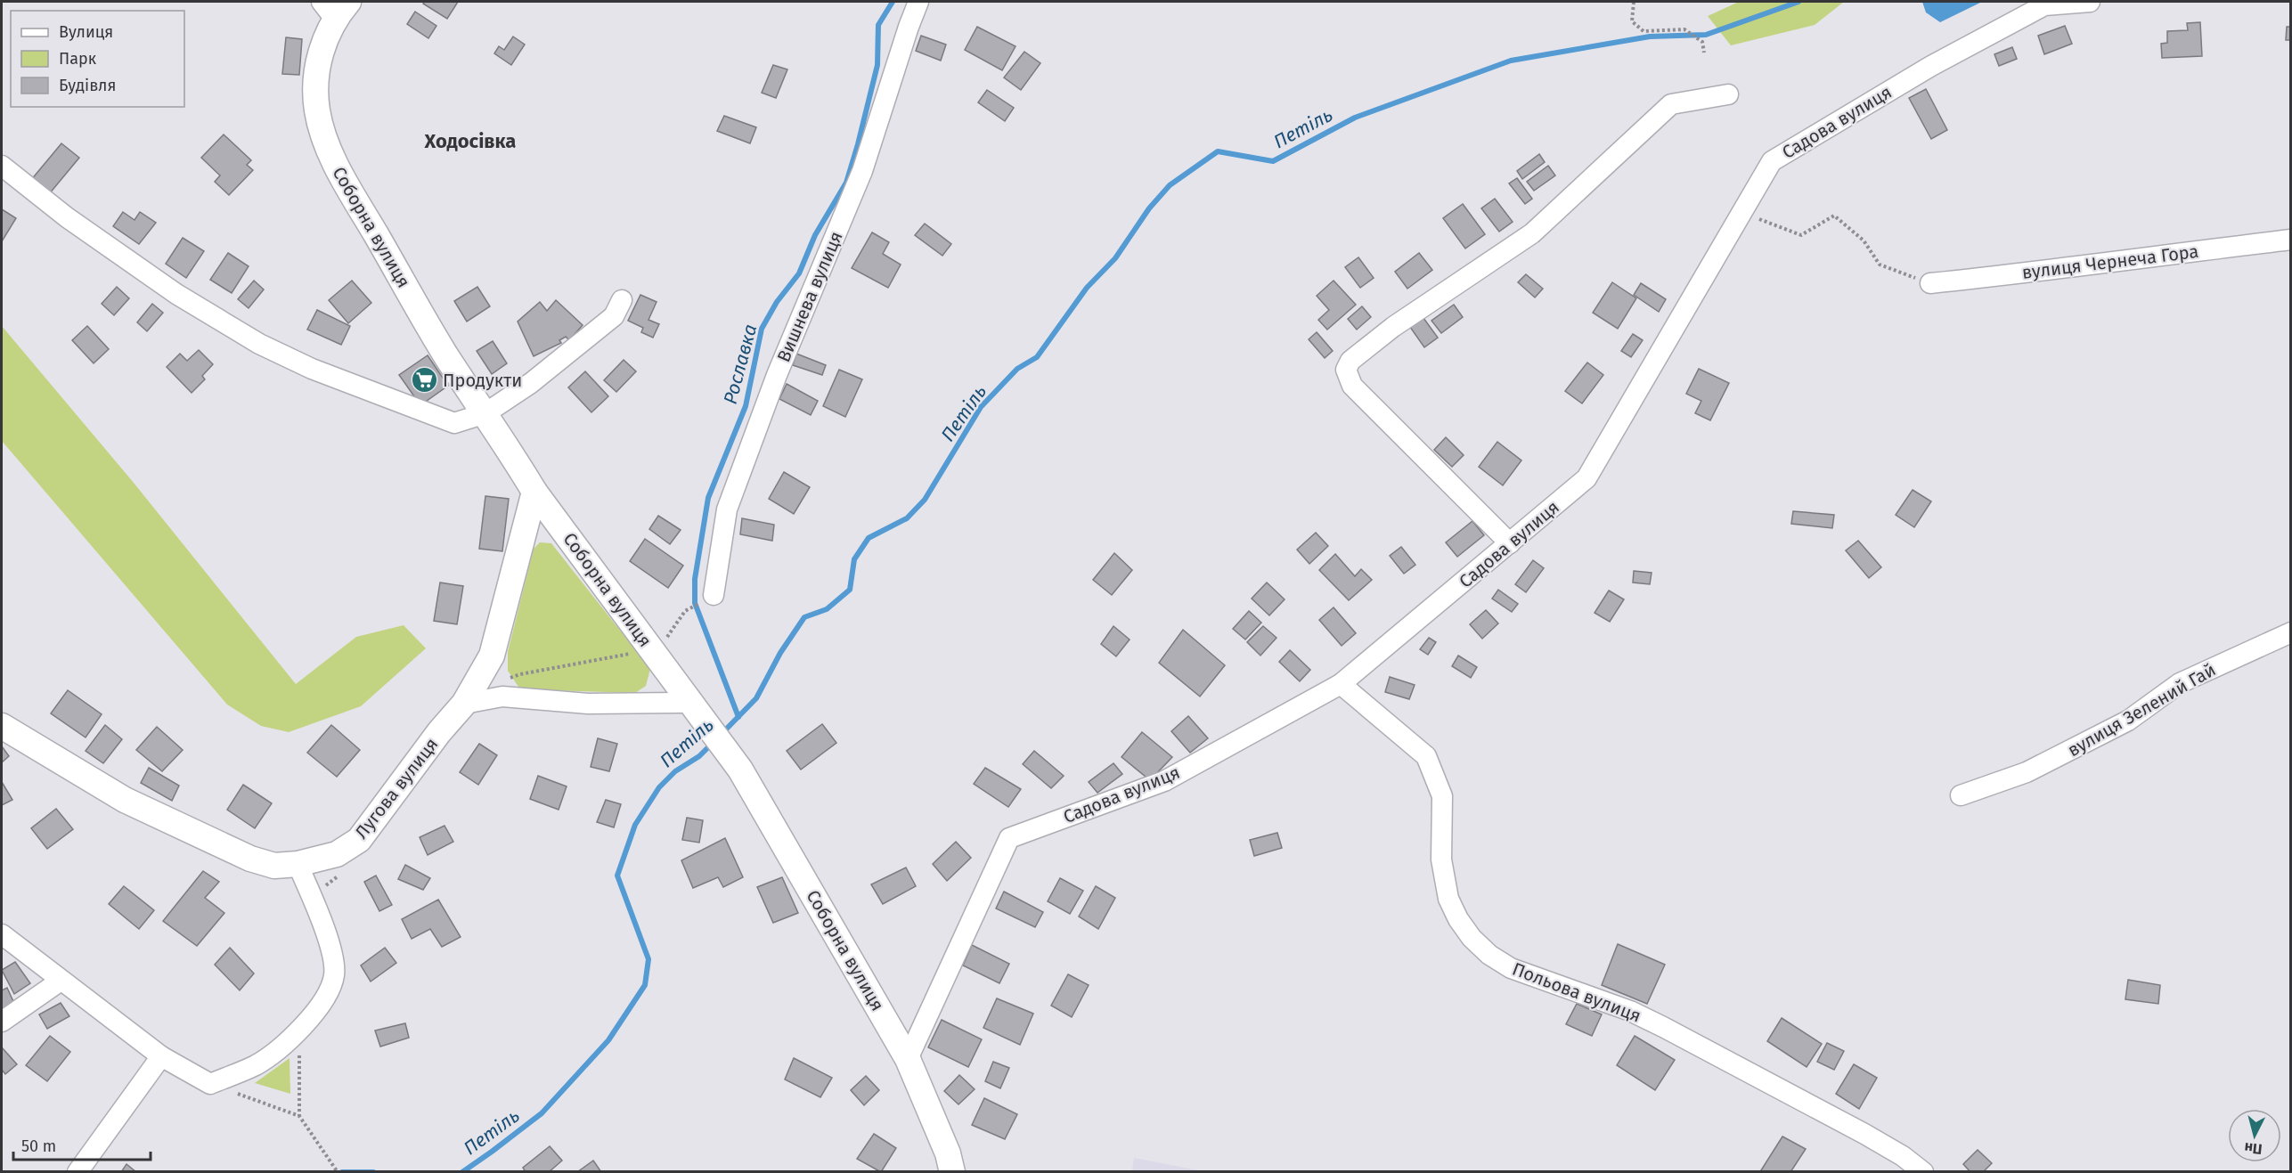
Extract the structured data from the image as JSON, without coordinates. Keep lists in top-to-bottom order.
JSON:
{
  "streets": {
    "street": [
      "Садова вулиця",
      "Соборна вулиця",
      "вулиця Чернеча Гора",
      "Вишнева вулиця",
      "вулиця Зелений Гай",
      "Лугова вулиця",
      "Польова вулиця"
    ]
  },
  "crossings": [
    ["Садова вулиця", "Соборна вулиця"],
    ["Садова вулиця", "Польова вулиця"],
    ["Соборна вулиця", "Лугова вулиця"]
  ],
  "districts": ["Ходосівка"],
  "water": ["Петіль", "Рославка"],
  "places": {
    "supermarket": ["Продукти"]
  },
  "legend": ["Вулиця", "Парк", "Будівля"],
  "scale_bar": "50 m",
  "north": "bottom"
}
